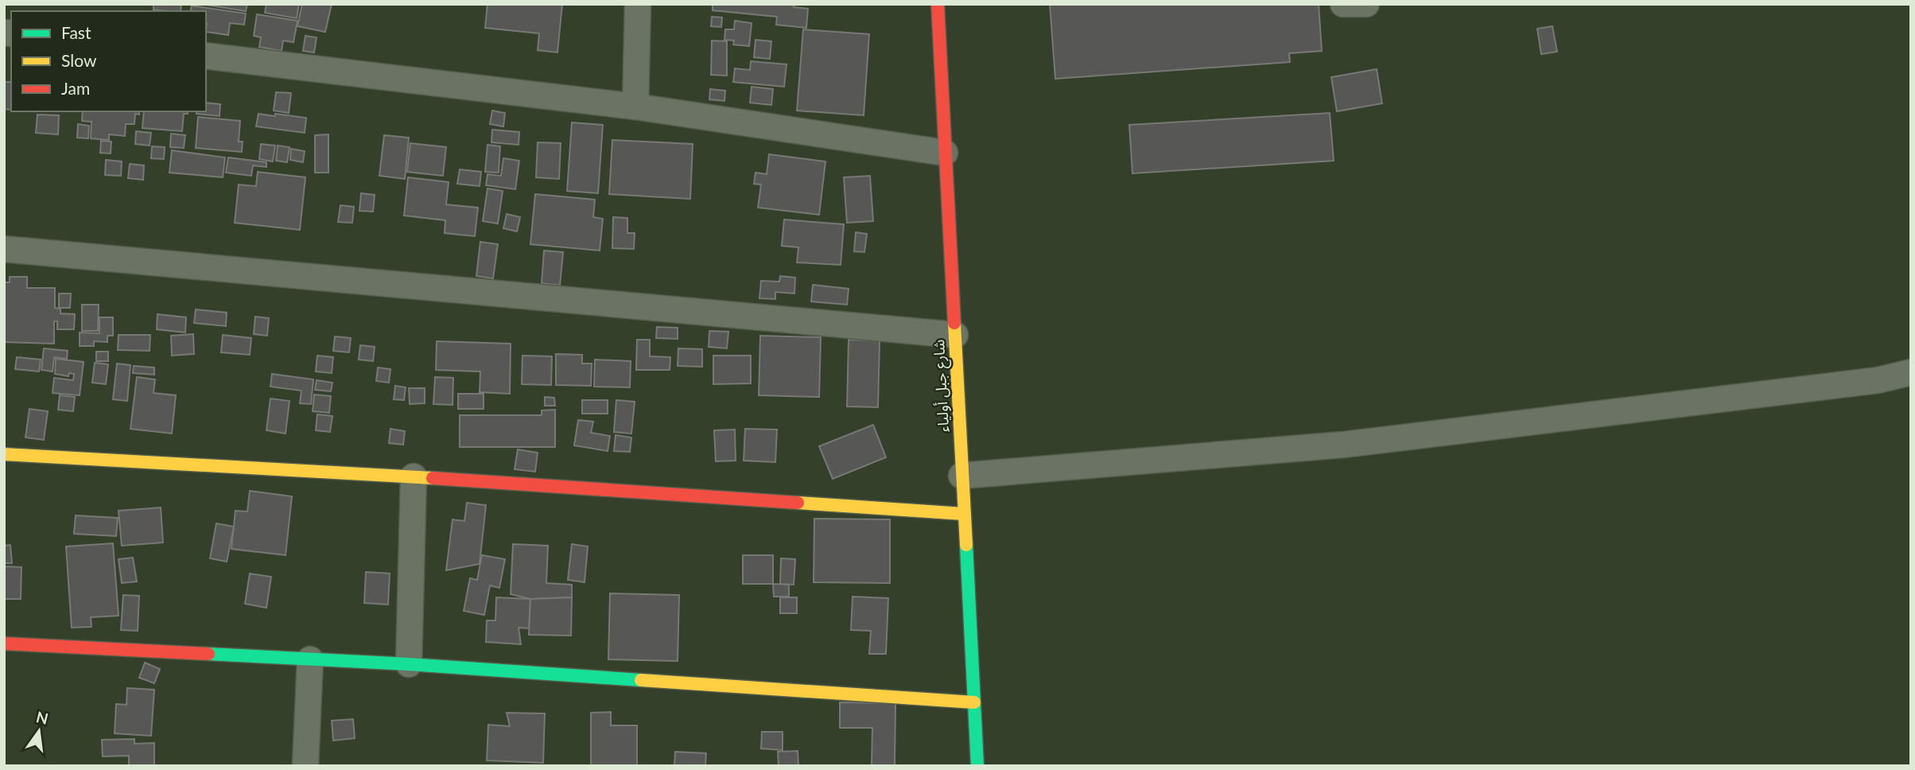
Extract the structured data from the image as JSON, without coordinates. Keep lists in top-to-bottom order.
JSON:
{
  "streets": {
    "main road": ["شارع جبل أولياء"]
  },
  "legend": ["Fast", "Slow", "Jam"],
  "north": "top"
}
